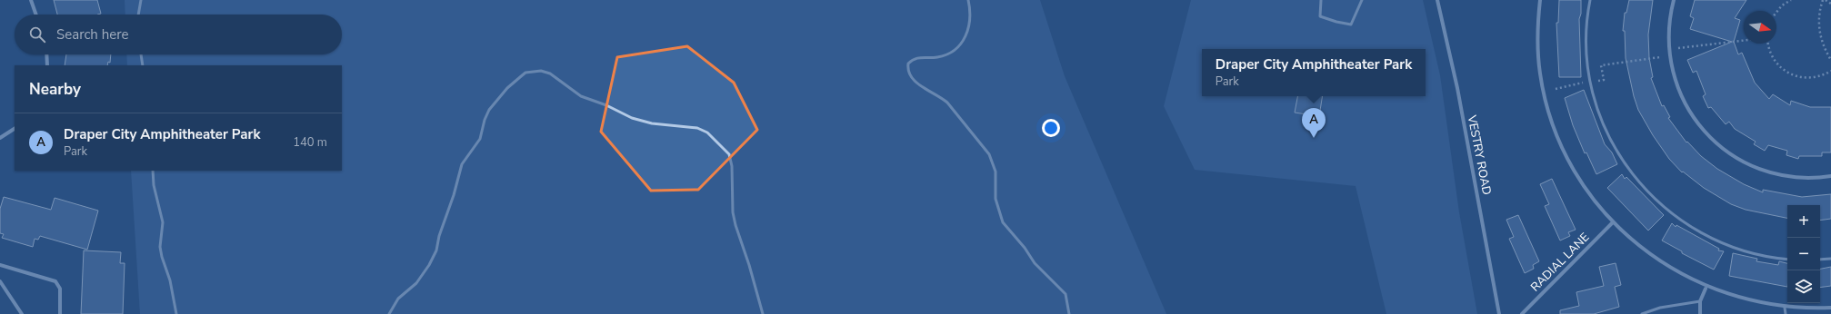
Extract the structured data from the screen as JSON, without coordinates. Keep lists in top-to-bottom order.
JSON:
{
  "streets": {
    "street": ["VESTRY ROAD", "RADIAL LANE"]
  },
  "north": "right",
  "page": {
    "search": "Search here",
    "popup": ["Draper City Amphitheater Park", "Park"],
    "heading": "Nearby",
    "pins": "A",
    "list": [
      {
        "mark": "A",
        "name": "Draper City Amphitheater Park",
        "note": "Park",
        "value": "140 m"
      }
    ],
    "map_buttons": ["+", "−"]
  }
}
